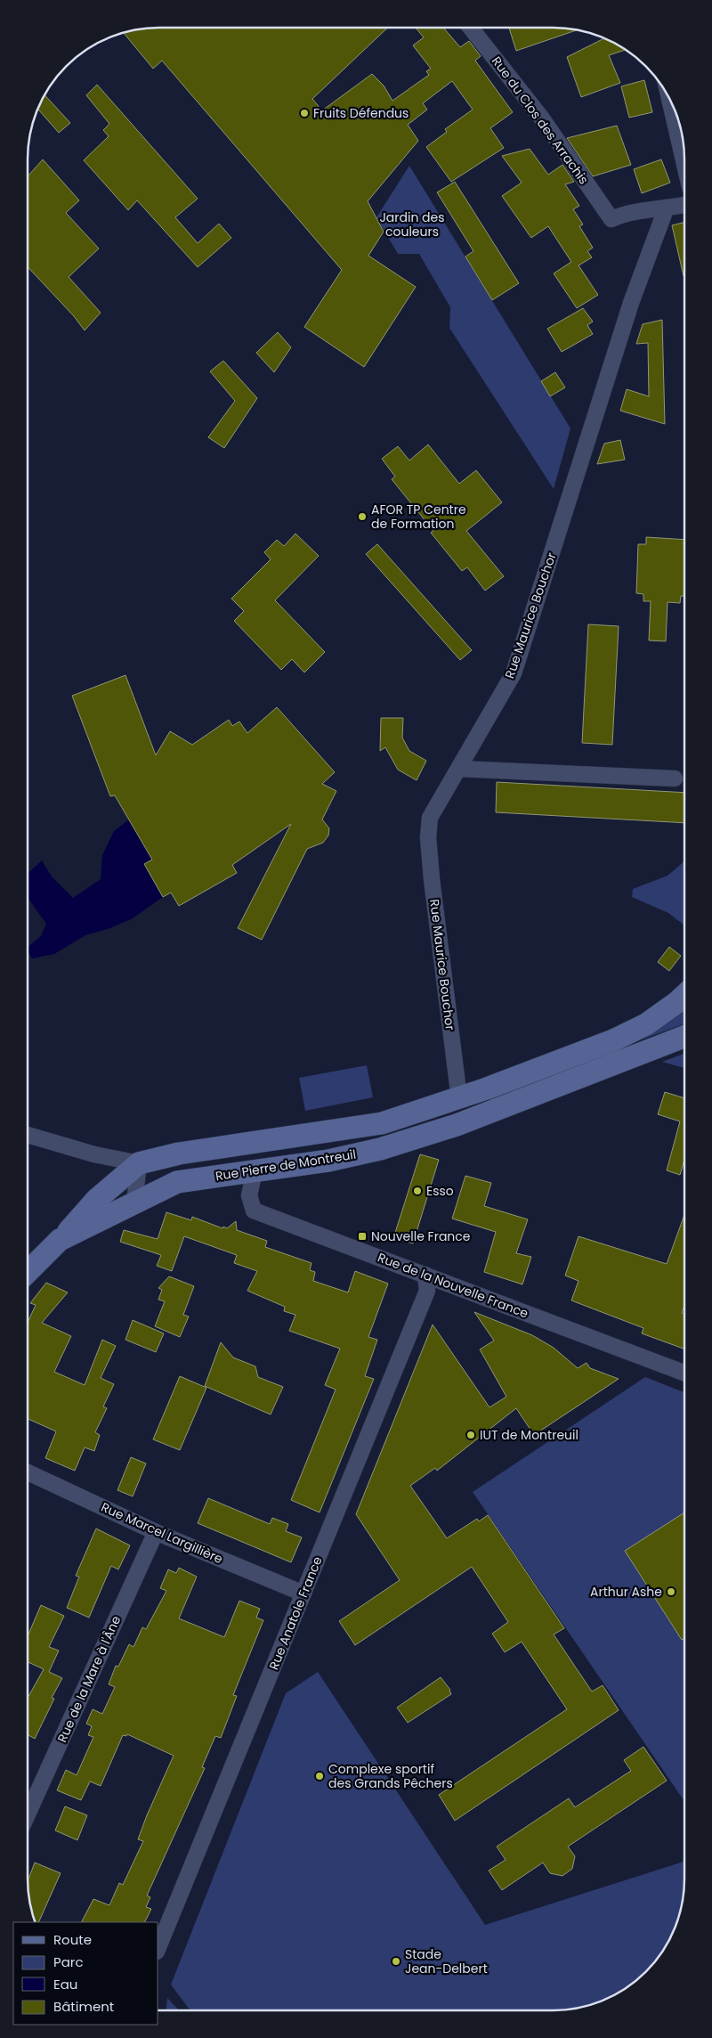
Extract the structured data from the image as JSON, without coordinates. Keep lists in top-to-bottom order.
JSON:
{
  "streets": {
    "main road": ["Rue Pierre de Montreuil"],
    "street": [
      "Rue du Clos des Arrachis",
      "Rue Maurice Bouchor",
      "Rue de la Nouvelle France",
      "Rue Marcel Largillière",
      "Rue Anatole France",
      "Rue de la Mare à l'Âne"
    ]
  },
  "crossings": [
    ["Rue du Clos des Arrachis", "Rue Maurice Bouchor"],
    ["Rue Pierre de Montreuil", "Rue de la Nouvelle France"],
    ["Rue de la Nouvelle France", "Rue Anatole France"],
    ["Rue Marcel Largillière", "Rue Anatole France"],
    ["Rue Marcel Largillière", "Rue de la Mare à l'Âne"]
  ],
  "parks": ["Jardin des couleurs"],
  "places": {
    "other": [
      "Fruits Défendus",
      "AFOR TP Centre de Formation",
      "Esso",
      "IUT de Montreuil",
      "Arthur Ashe",
      "Complexe sportif des Grands Pêchers",
      "Stade Jean-Delbert"
    ],
    "transit": ["Nouvelle France"]
  },
  "legend": [
    "Route",
    "Parc",
    "Eau",
    "Bâtiment"
  ]
}
